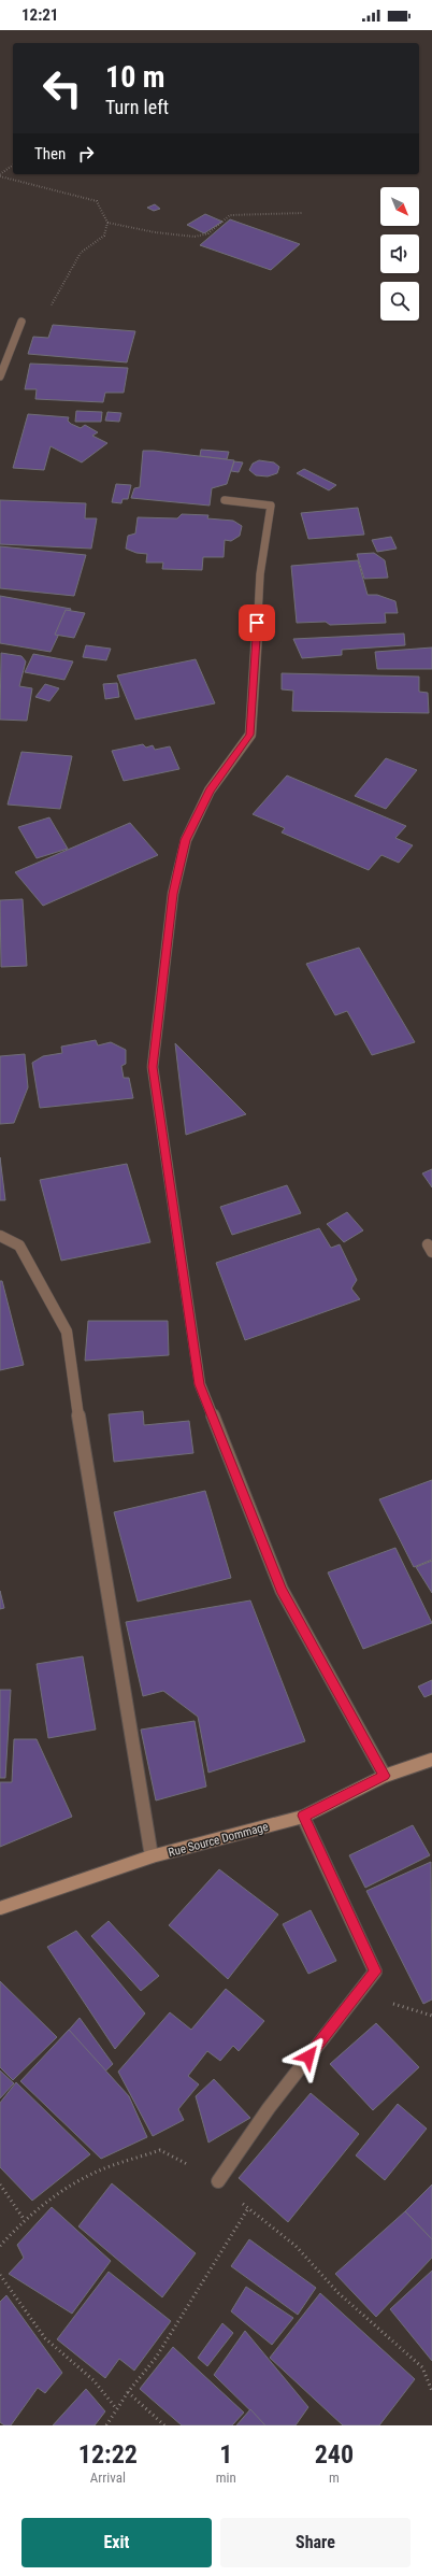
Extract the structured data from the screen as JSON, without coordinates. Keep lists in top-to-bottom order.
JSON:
{
  "streets": {
    "main road": ["Rue Source Dommage"]
  },
  "north": "bottom right",
  "page": {
    "status": "12:21",
    "turn": ["10 m", "Turn left"],
    "then": "Then",
    "eta": [
      "12:22",
      "Arrival",
      "1",
      "min",
      "240",
      "m"
    ],
    "buttons": ["Exit", "Share"]
  }
}
